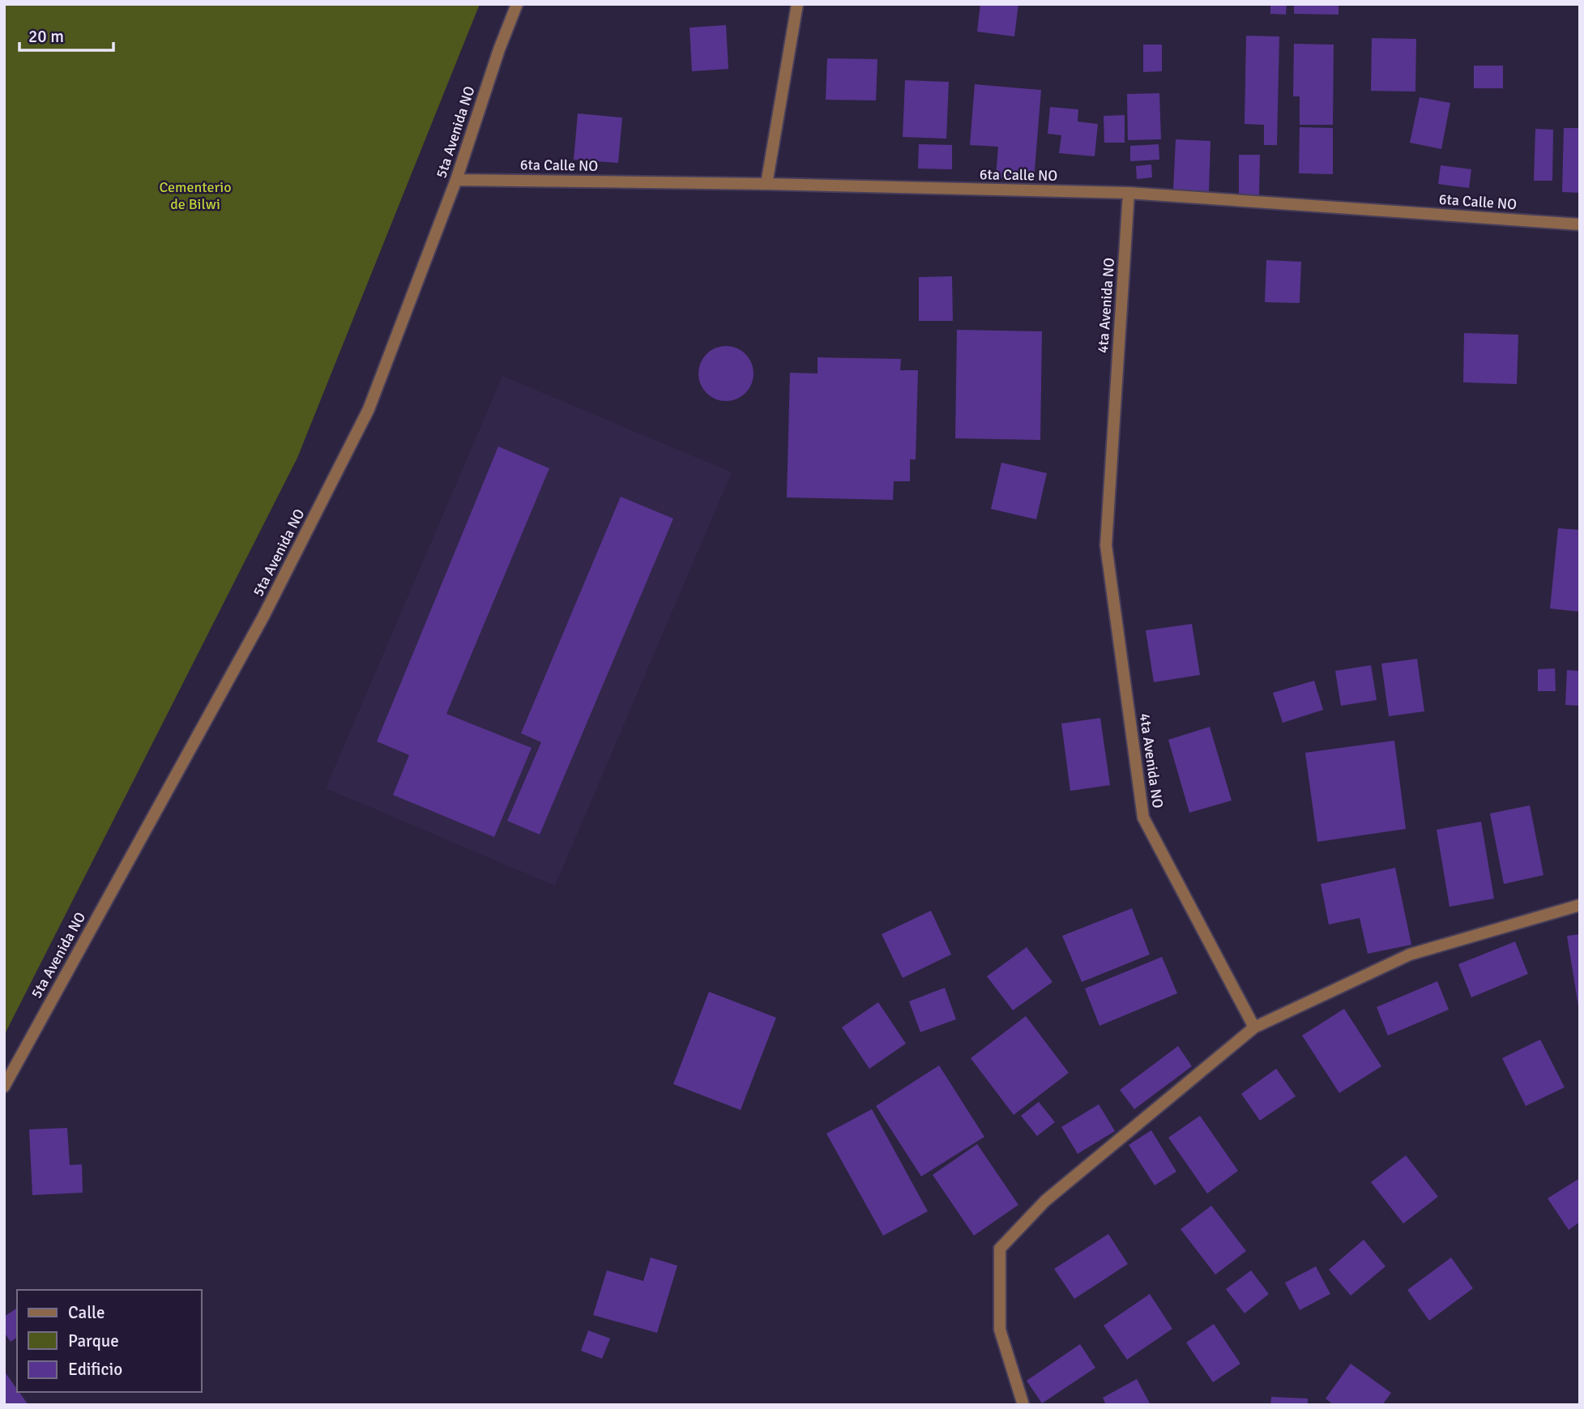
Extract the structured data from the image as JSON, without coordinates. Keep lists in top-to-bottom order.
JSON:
{
  "streets": {
    "street": ["5ta Avenida NO", "6ta Calle NO", "4ta Avenida NO"]
  },
  "crossings": [
    ["5ta Avenida NO", "6ta Calle NO"],
    ["6ta Calle NO", "4ta Avenida NO"]
  ],
  "parks": ["Cementerio de Bilwi"],
  "legend": ["Calle", "Parque", "Edificio"],
  "scale_bar": "20 m"
}
